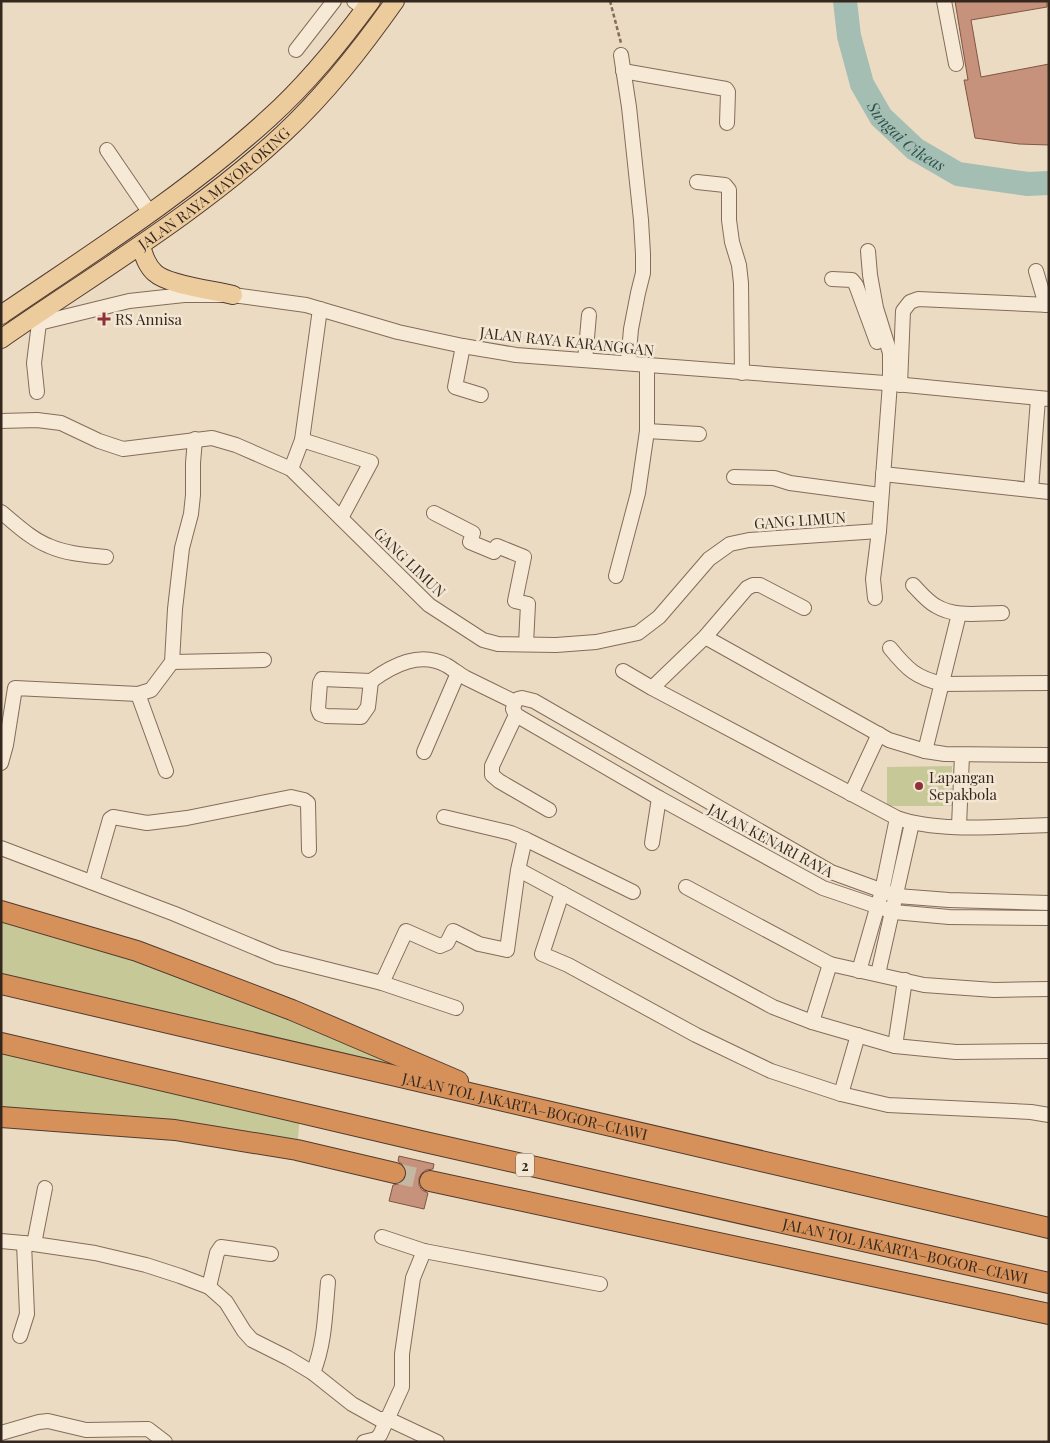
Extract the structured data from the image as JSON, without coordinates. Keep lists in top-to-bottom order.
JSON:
{
  "streets": {
    "highway": ["JALAN TOL JAKARTA–BOGOR–CIAWI", "2"],
    "main road": ["JALAN RAYA MAYOR OKING"],
    "street": ["JALAN RAYA KARANGGAN", "GANG LIMUN", "JALAN KENARI RAYA"]
  },
  "crossings": [
    ["JALAN RAYA MAYOR OKING", "JALAN RAYA KARANGGAN"]
  ],
  "water": ["Sungai Cikeas"],
  "places": {
    "health": ["RS Annisa"],
    "other": ["Lapangan Sepakbola"]
  }
}
